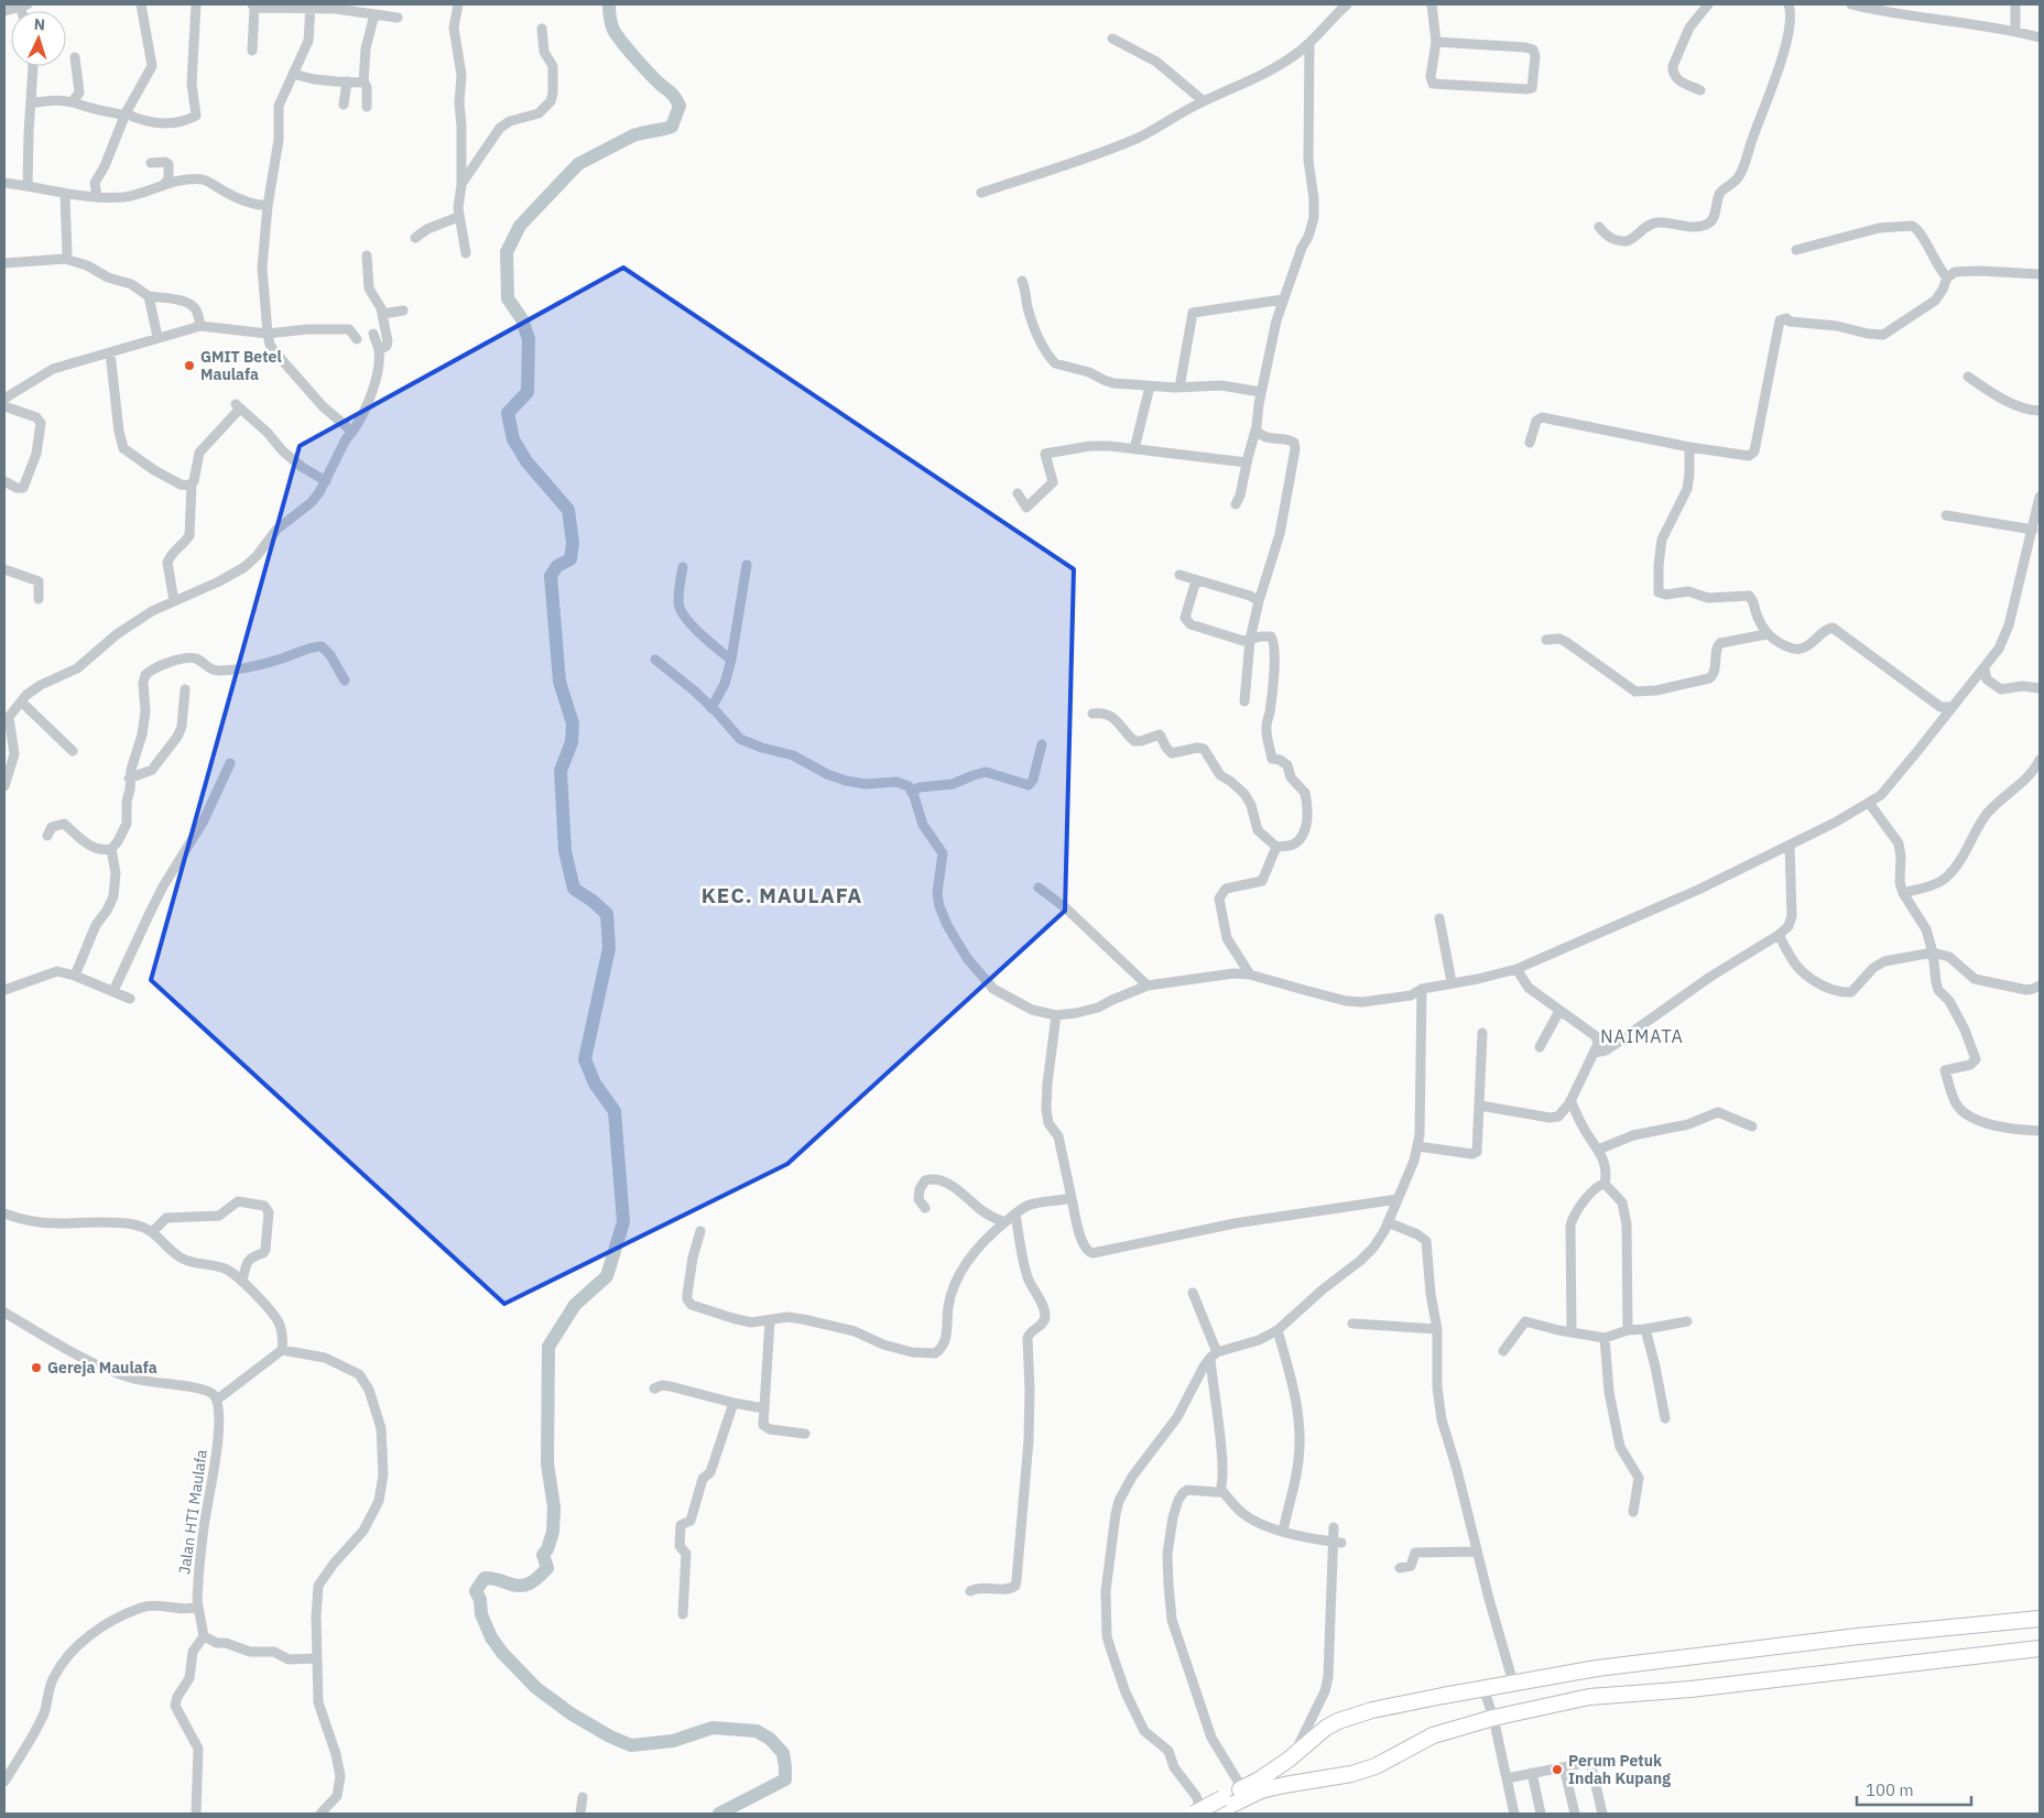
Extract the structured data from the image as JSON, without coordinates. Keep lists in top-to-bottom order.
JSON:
{
  "streets": {
    "street": ["Jalan HTI Maulafa"]
  },
  "districts": ["KEC. MAULAFA", "NAIMATA"],
  "places": ["GMIT Betel Maulafa", "Gereja Maulafa", "Perum Petuk Indah Kupang"],
  "scale_bar": "100 m",
  "north": "top"
}
